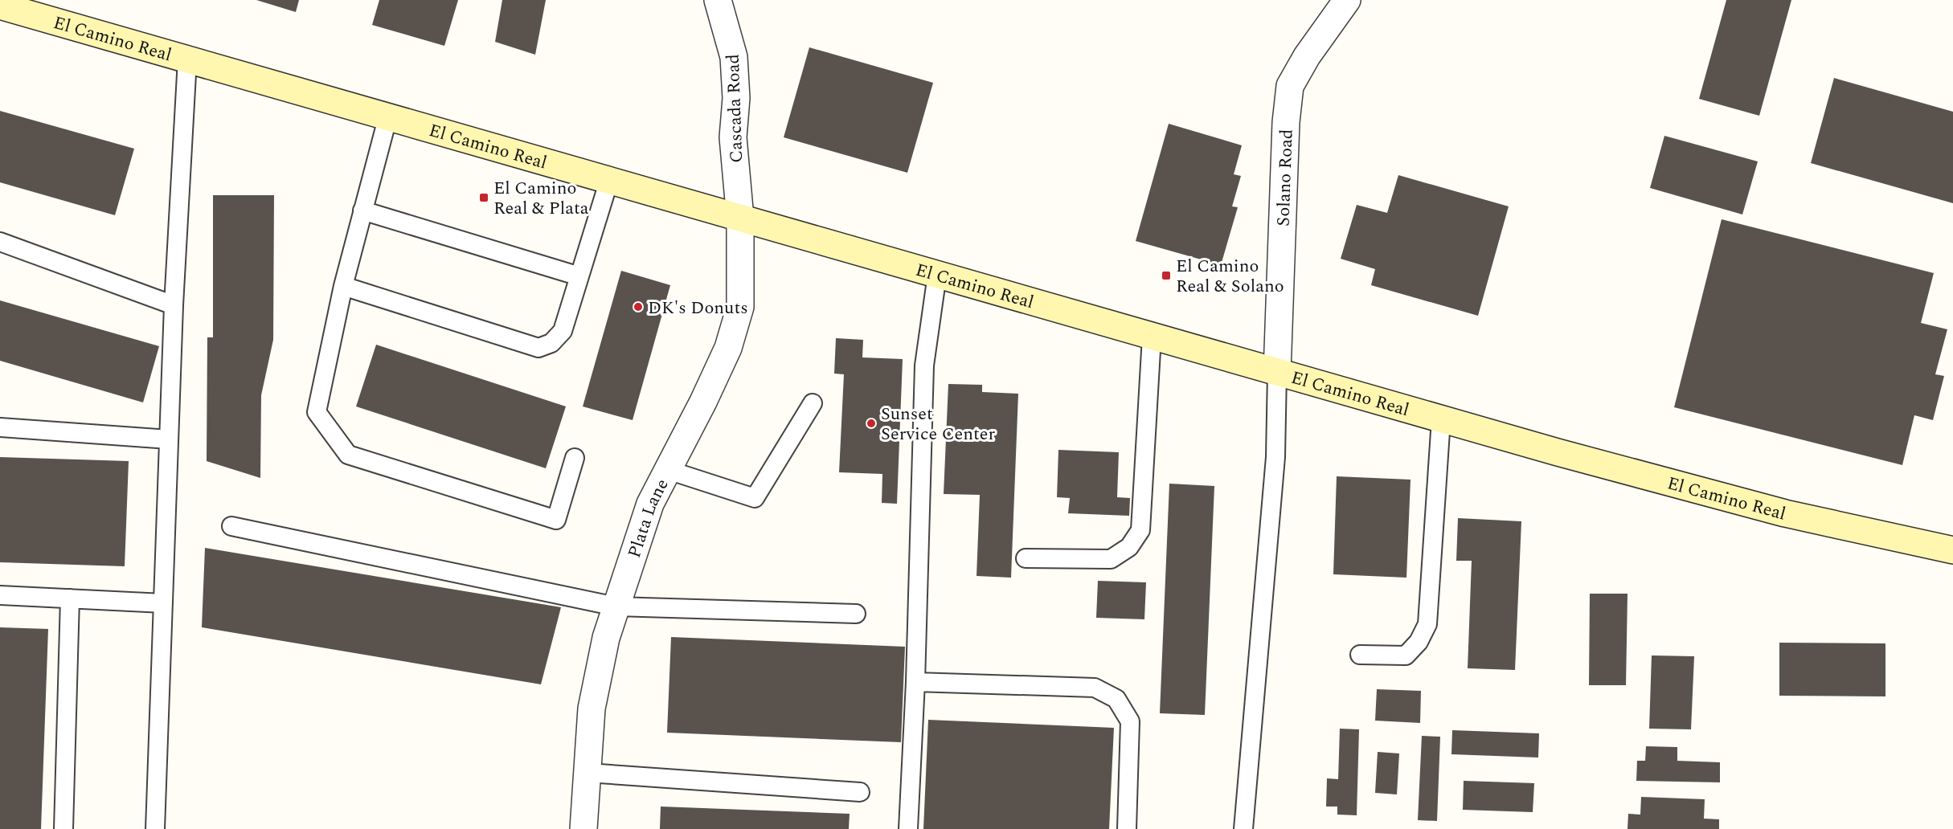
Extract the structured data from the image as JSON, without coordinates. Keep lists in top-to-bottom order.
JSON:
{
  "streets": {
    "main road": ["El Camino Real"],
    "street": ["Cascada Road", "Solano Road", "Plata Lane"]
  },
  "crossings": [
    ["El Camino Real", "Cascada Road"],
    ["El Camino Real", "Solano Road"],
    ["El Camino Real", "Plata Lane"],
    ["Cascada Road", "Plata Lane"]
  ],
  "places": {
    "transit": ["El Camino Real & Plata", "El Camino Real & Solano"],
    "other": ["DK's Donuts", "Sunset Service Center"]
  }
}
